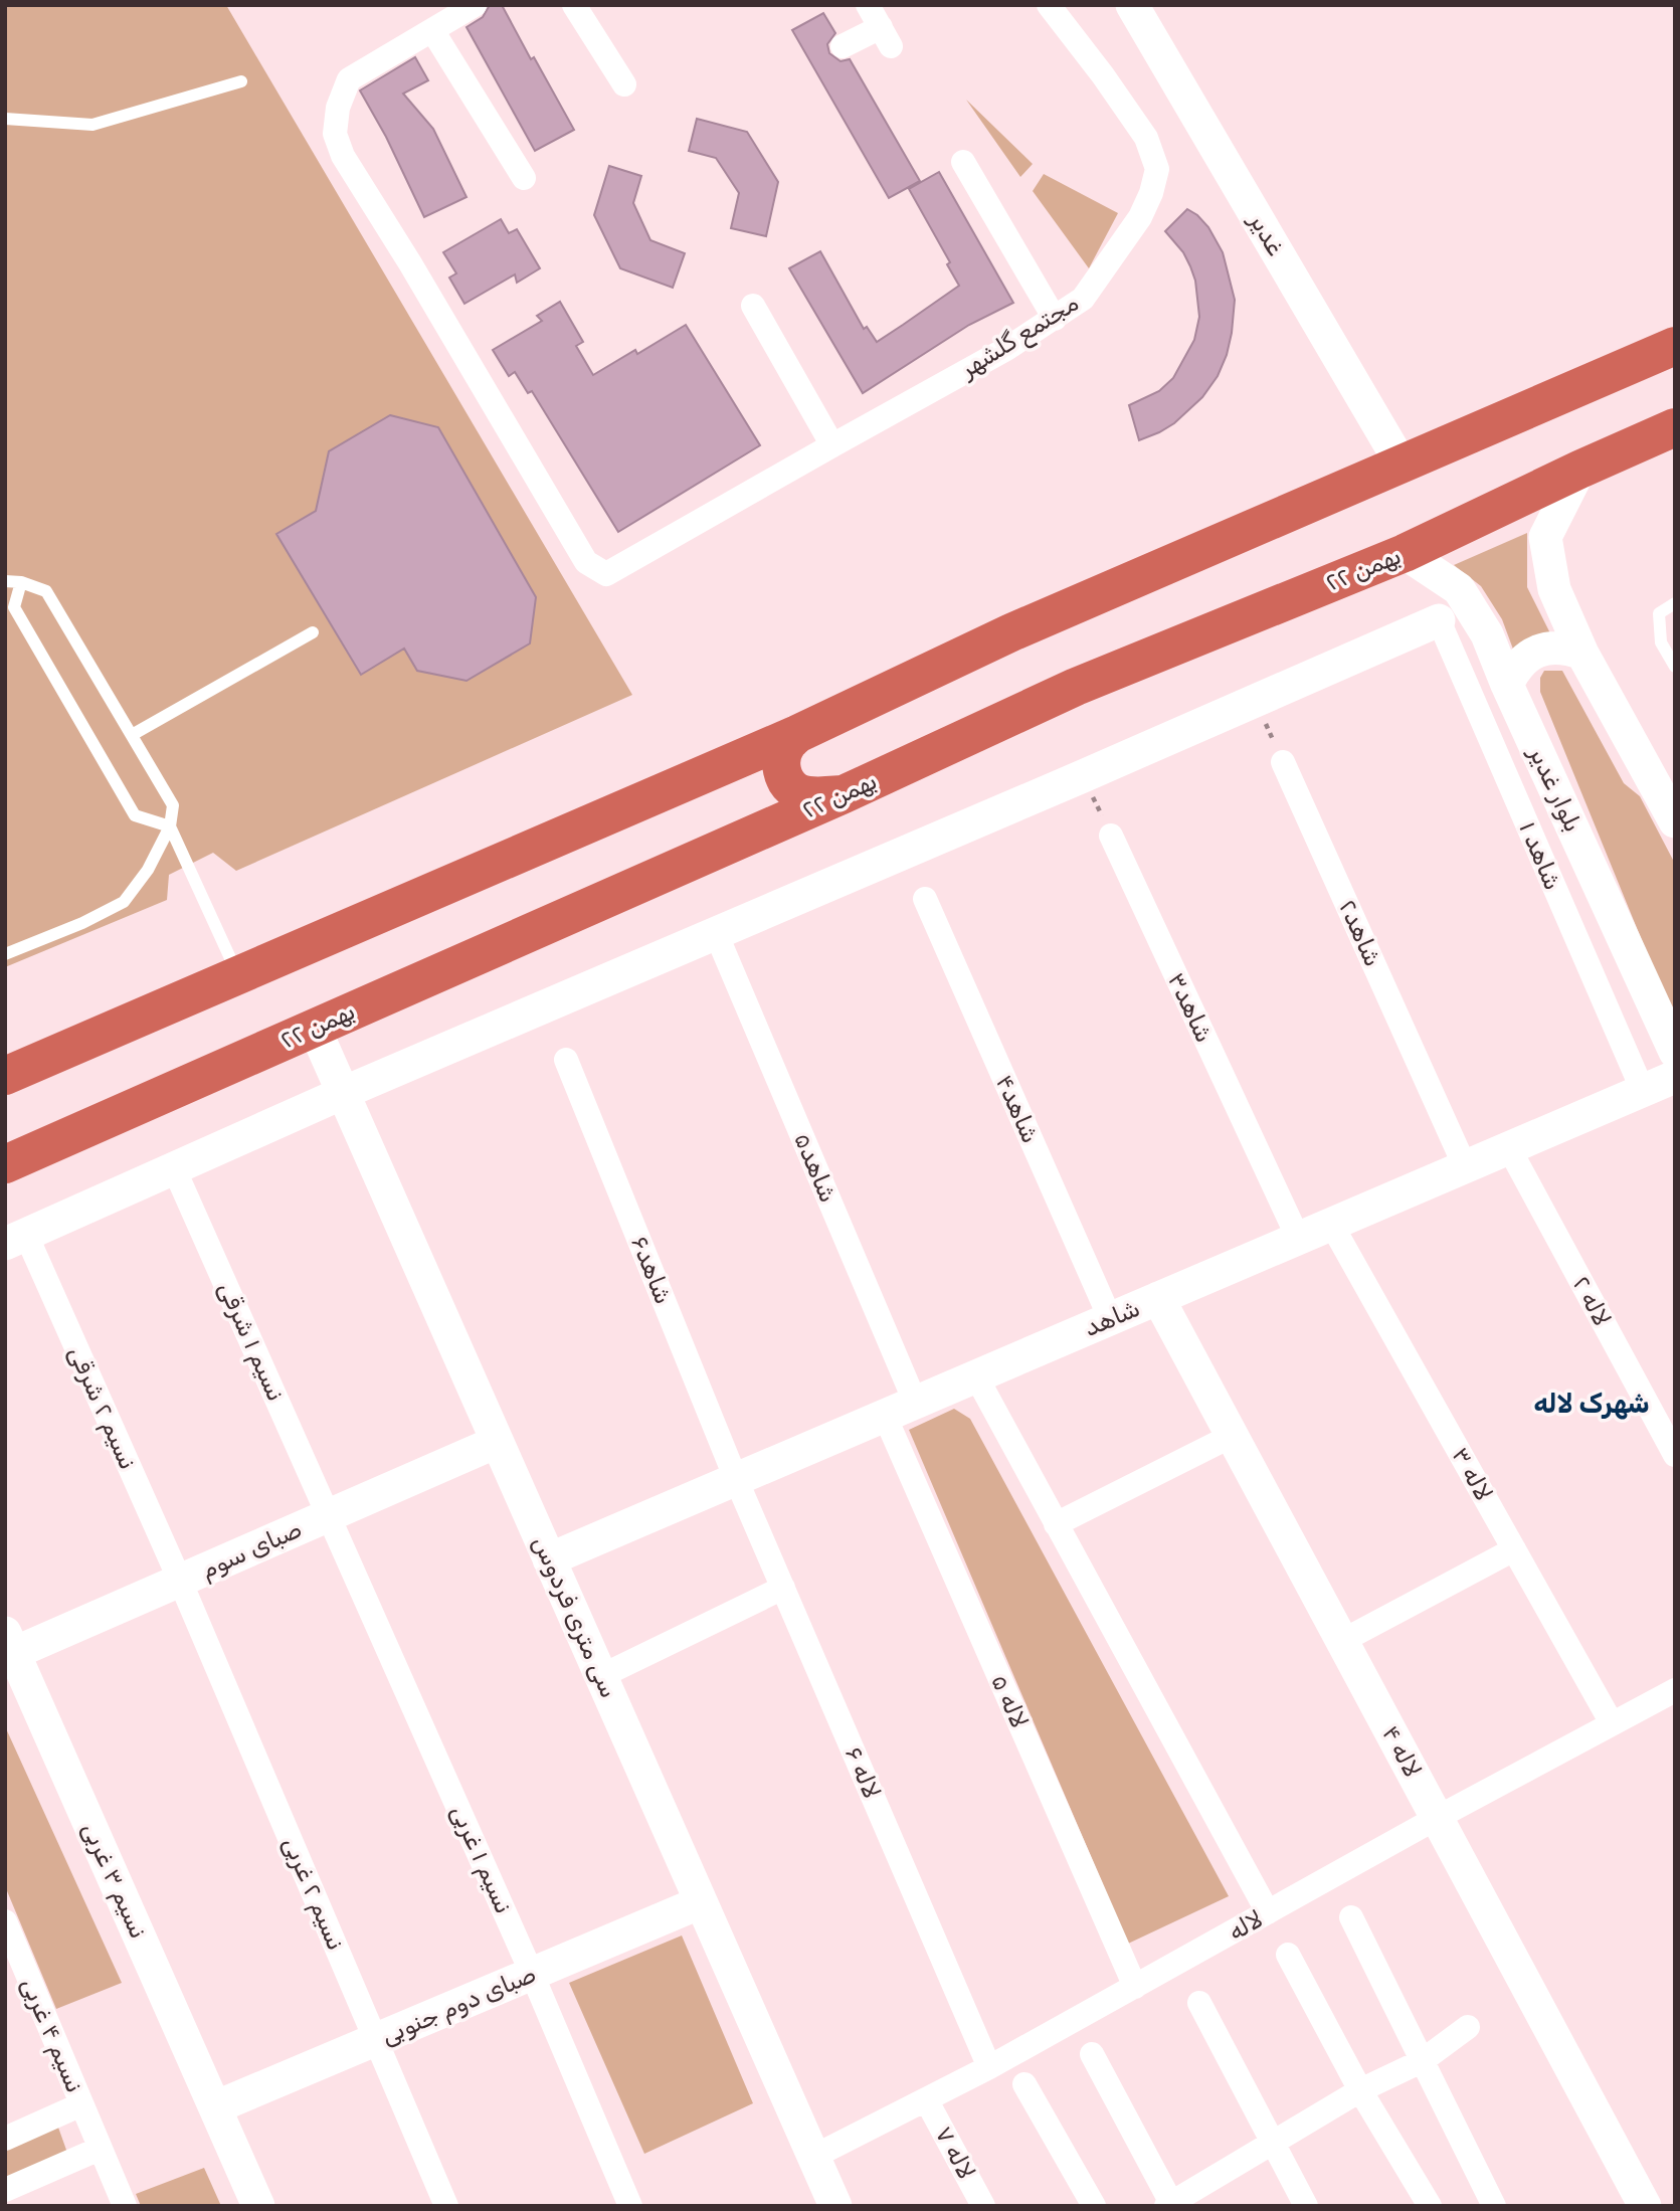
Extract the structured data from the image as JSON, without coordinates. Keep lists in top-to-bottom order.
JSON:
{
  "streets": {
    "highway": ["۲۲ بهمن"],
    "street": [
      "غدیر",
      "مجتمع گلشهر",
      "بلوار غدیر",
      "شاهد ۱",
      "شاهد۲",
      "شاهد۳",
      "شاهد۴",
      "شاهد۵",
      "شاهد۶",
      "لاله ۲",
      "شاهد",
      "نسیم ۱ شرقی",
      "نسیم ۲ شرقی",
      "لاله ۳",
      "صبای سوم",
      "سی متری فردوس",
      "لاله ۵",
      "لاله ۴",
      "لاله ۶",
      "نسیم ۱ غربی",
      "نسیم ۳ غربی",
      "نسیم ۲ غربی",
      "لاله",
      "صبای دوم جنوبی",
      "نسیم ۴ غربی",
      "لاله ۷"
    ]
  },
  "crossings": [
    ["۲۲ بهمن", "بلوار غدیر"],
    ["۲۲ بهمن", "سی متری فردوس"],
    ["شاهد ۱", "شاهد"],
    ["شاهد۲", "شاهد"],
    ["شاهد۳", "شاهد"],
    ["شاهد۴", "شاهد"],
    ["شاهد۵", "شاهد"],
    ["شاهد۶", "شاهد"],
    ["شاهد۶", "لاله ۶"],
    ["لاله ۲", "شاهد"],
    ["شاهد", "لاله ۳"],
    ["شاهد", "سی متری فردوس"],
    ["شاهد", "لاله ۵"],
    ["شاهد", "لاله ۴"],
    ["شاهد", "لاله ۶"],
    ["نسیم ۱ شرقی", "صبای سوم"],
    ["نسیم ۱ شرقی", "نسیم ۱ غربی"],
    ["نسیم ۲ شرقی", "صبای سوم"],
    ["نسیم ۲ شرقی", "نسیم ۲ غربی"],
    ["لاله ۳", "لاله"],
    ["صبای سوم", "سی متری فردوس"],
    ["صبای سوم", "نسیم ۱ غربی"],
    ["صبای سوم", "نسیم ۳ غربی"],
    ["صبای سوم", "نسیم ۲ غربی"],
    ["سی متری فردوس", "لاله"],
    ["سی متری فردوس", "صبای دوم جنوبی"],
    ["لاله ۵", "لاله"],
    ["لاله ۴", "لاله"],
    ["لاله ۶", "لاله"],
    ["نسیم ۱ غربی", "صبای دوم جنوبی"],
    ["نسیم ۳ غربی", "صبای دوم جنوبی"],
    ["نسیم ۲ غربی", "صبای دوم جنوبی"],
    ["لاله", "لاله ۷"]
  ],
  "districts": ["شهرک لاله"]
}
